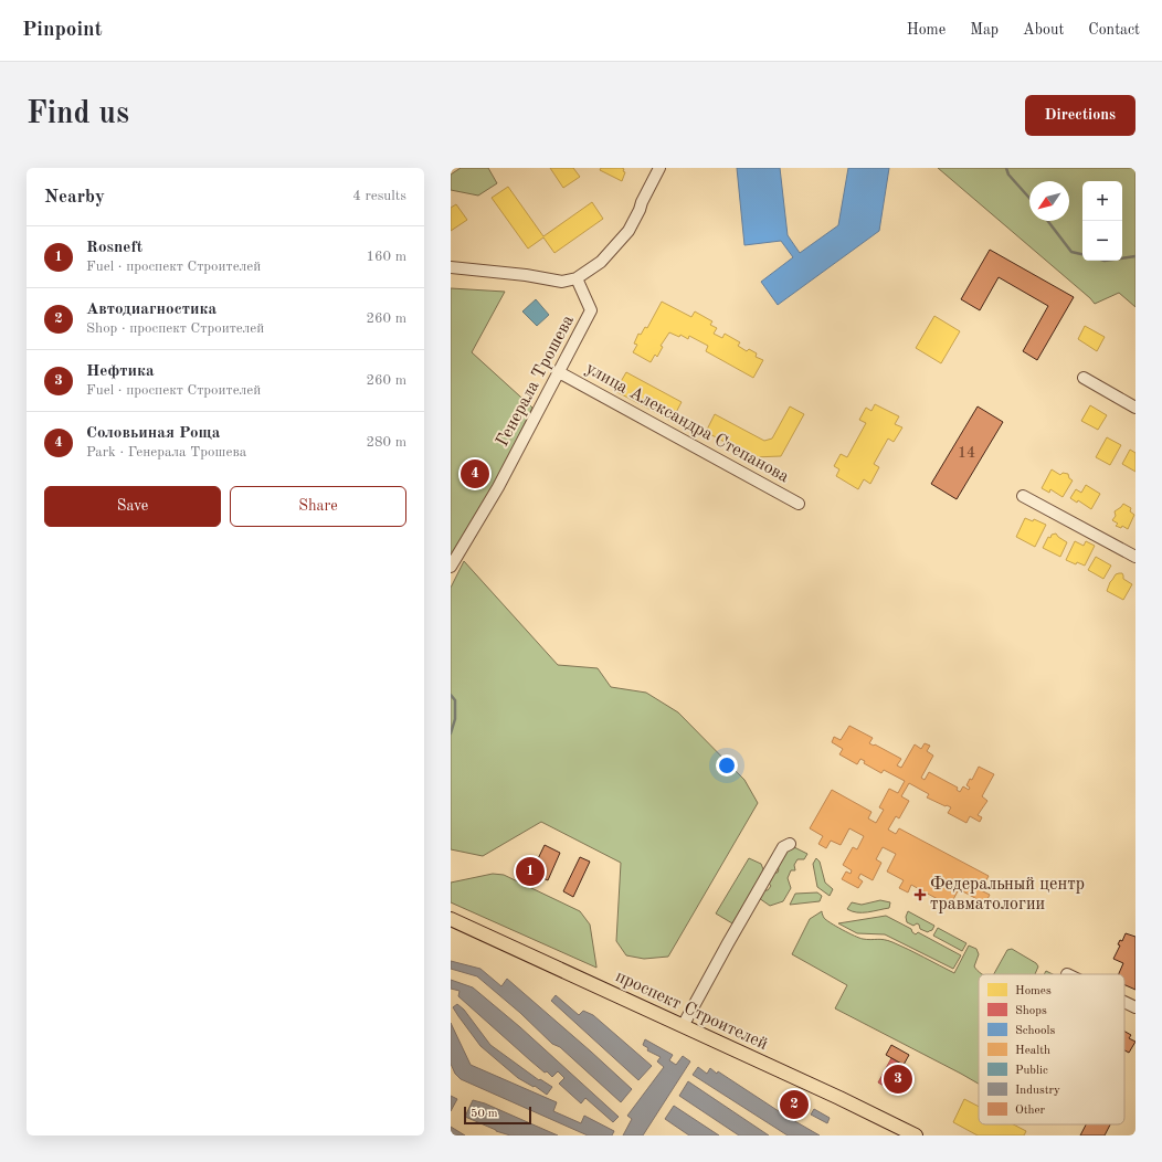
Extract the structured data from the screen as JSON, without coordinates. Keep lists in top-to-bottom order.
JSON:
{
  "streets": {
    "main road": ["проспект Строителей"],
    "street": ["Генерала Трошева", "улица Александра Степанова"]
  },
  "crossings": [
    ["Генерала Трошева", "улица Александра Степанова"]
  ],
  "places": {
    "health": ["Федеральный центр травматологии"]
  },
  "house_numbers": ["14"],
  "legend": [
    "Homes",
    "Shops",
    "Schools",
    "Health",
    "Public",
    "Industry",
    "Other"
  ],
  "scale_bar": "50 m",
  "north": "bottom left",
  "page": {
    "header": "Pinpoint",
    "nav": [
      "Home",
      "Map",
      "About",
      "Contact"
    ],
    "buttons": [
      "Directions",
      ["Save", "Share"]
    ],
    "title": "Find us",
    "heading": ["Nearby", "4 results"],
    "map_buttons": ["+", "−"],
    "list": [
      {
        "mark": "1",
        "name": "Rosneft",
        "note": "Fuel · проспект Строителей",
        "value": "160 m"
      },
      {
        "mark": "2",
        "name": "Автодиагностика",
        "note": "Shop · проспект Строителей",
        "value": "260 m"
      },
      {
        "mark": "3",
        "name": "Нефтика",
        "note": "Fuel · проспект Строителей",
        "value": "260 m"
      },
      {
        "mark": "4",
        "name": "Соловьиная Роща",
        "note": "Park · Генерала Трошева",
        "value": "280 m"
      }
    ],
    "pins": [
      "4",
      "1",
      "3",
      "2"
    ],
    "scale": "50 m"
  }
}
